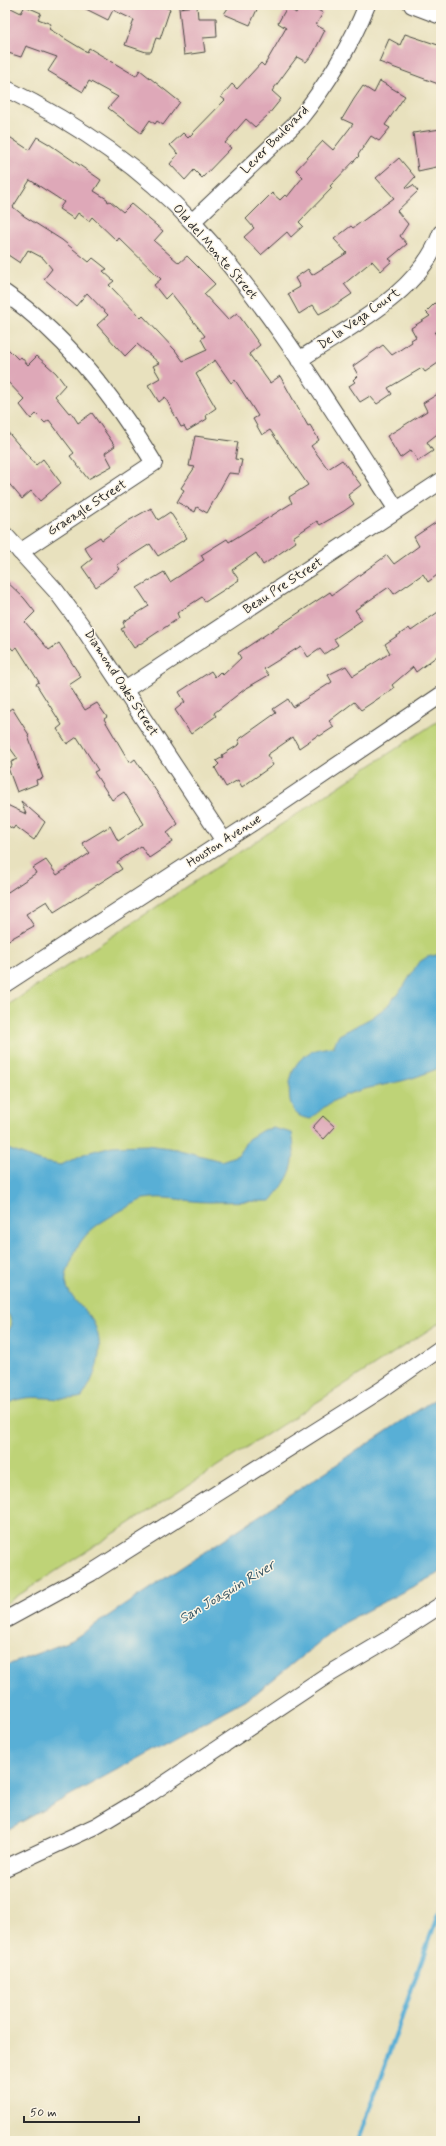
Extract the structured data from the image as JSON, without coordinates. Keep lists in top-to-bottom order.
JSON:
{
  "streets": {
    "street": [
      "Lever Boulevard",
      "Old del Monte Street",
      "De la Vega Court",
      "Graeagle Street",
      "Beau Pre Street",
      "Diamond Oaks Street",
      "Houston Avenue"
    ]
  },
  "crossings": [
    ["Lever Boulevard", "Old del Monte Street"],
    ["Old del Monte Street", "De la Vega Court"],
    ["Old del Monte Street", "Beau Pre Street"],
    ["Graeagle Street", "Diamond Oaks Street"],
    ["Beau Pre Street", "Diamond Oaks Street"],
    ["Diamond Oaks Street", "Houston Avenue"]
  ],
  "water": ["San Joaquin River"],
  "scale_bar": "50 m"
}
